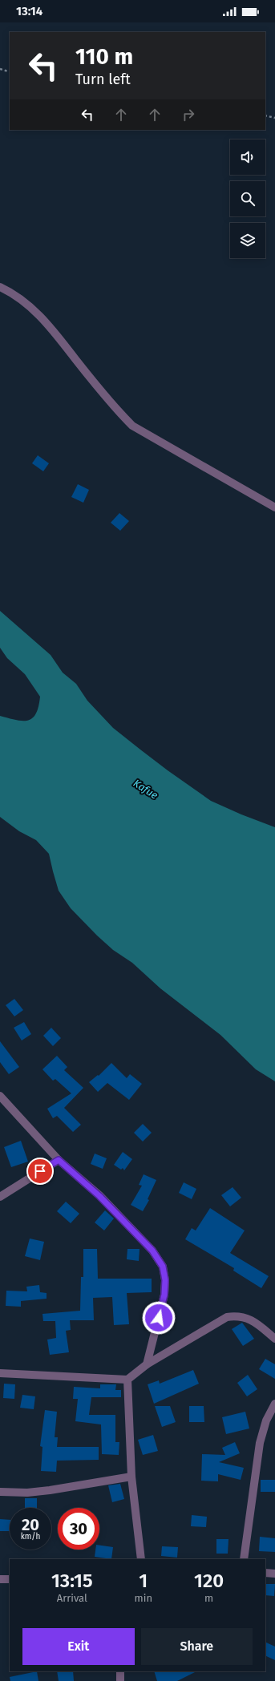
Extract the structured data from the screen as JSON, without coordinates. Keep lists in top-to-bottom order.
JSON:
{
  "water": ["Kafue"],
  "page": {
    "status": "13:14",
    "turn": ["110 m", "Turn left"],
    "speed": "20 km/h",
    "limit": "30",
    "eta": [
      "13:15",
      "Arrival",
      "1",
      "min",
      "120",
      "m"
    ],
    "buttons": ["Exit", "Share"]
  }
}
